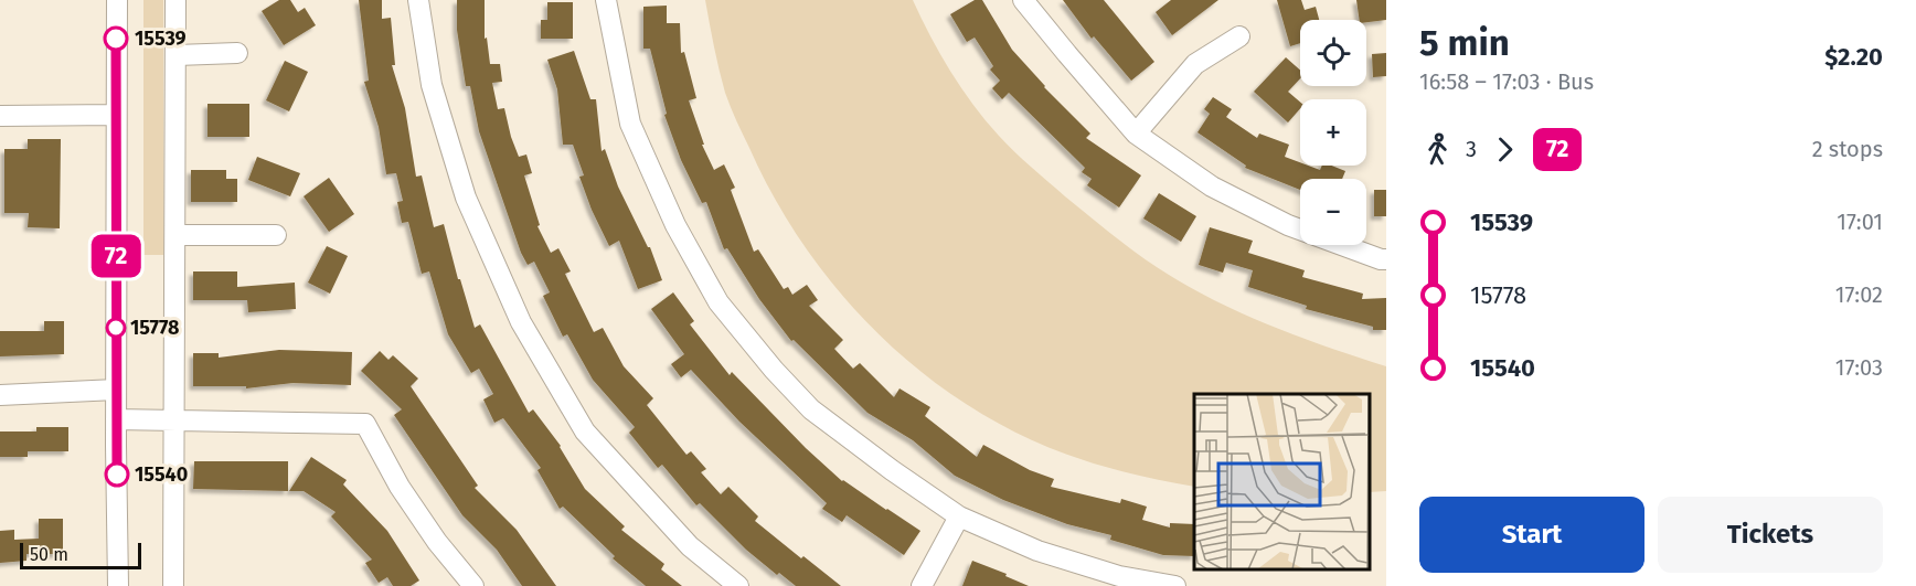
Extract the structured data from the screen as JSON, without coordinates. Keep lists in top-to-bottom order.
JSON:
{
  "places": ["15539", "15778", "15540"],
  "lines": ["bus line 72"],
  "scale_bar": "50 m",
  "page": {
    "on_map": "72",
    "heading": ["5 min", "16:58 – 17:03 · Bus", "$2.20"],
    "map_buttons": ["+", "−"],
    "legs": ["3", "72", "2 stops"],
    "list": [
      {
        "name": "15539",
        "value": "17:01"
      },
      {
        "name": "15778",
        "value": "17:02"
      },
      {
        "name": "15540",
        "value": "17:03"
      }
    ],
    "buttons": ["Start", "Tickets"],
    "scale": "50 m"
  }
}
